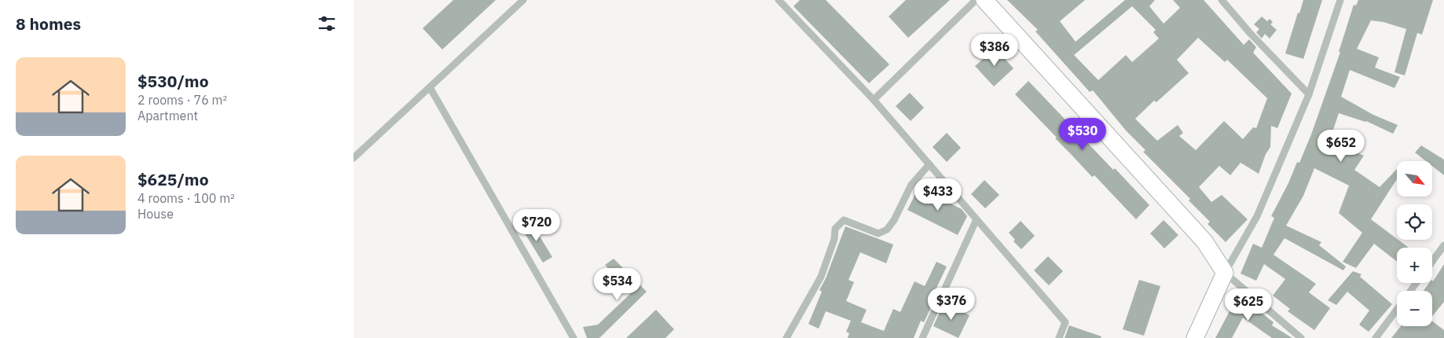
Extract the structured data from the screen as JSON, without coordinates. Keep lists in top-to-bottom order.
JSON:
{
  "north": "bottom right",
  "page": {
    "heading": "8 homes",
    "price": [
      "$386",
      "$530",
      "$652",
      "$433",
      "$720",
      "$534",
      "$376",
      "$625"
    ],
    "list": [
      {
        "name": "$530/mo",
        "note": "2 rooms · 76 m² · Apartment"
      },
      {
        "name": "$625/mo",
        "note": "4 rooms · 100 m² · House"
      }
    ],
    "map_buttons": ["+", "−"]
  }
}
